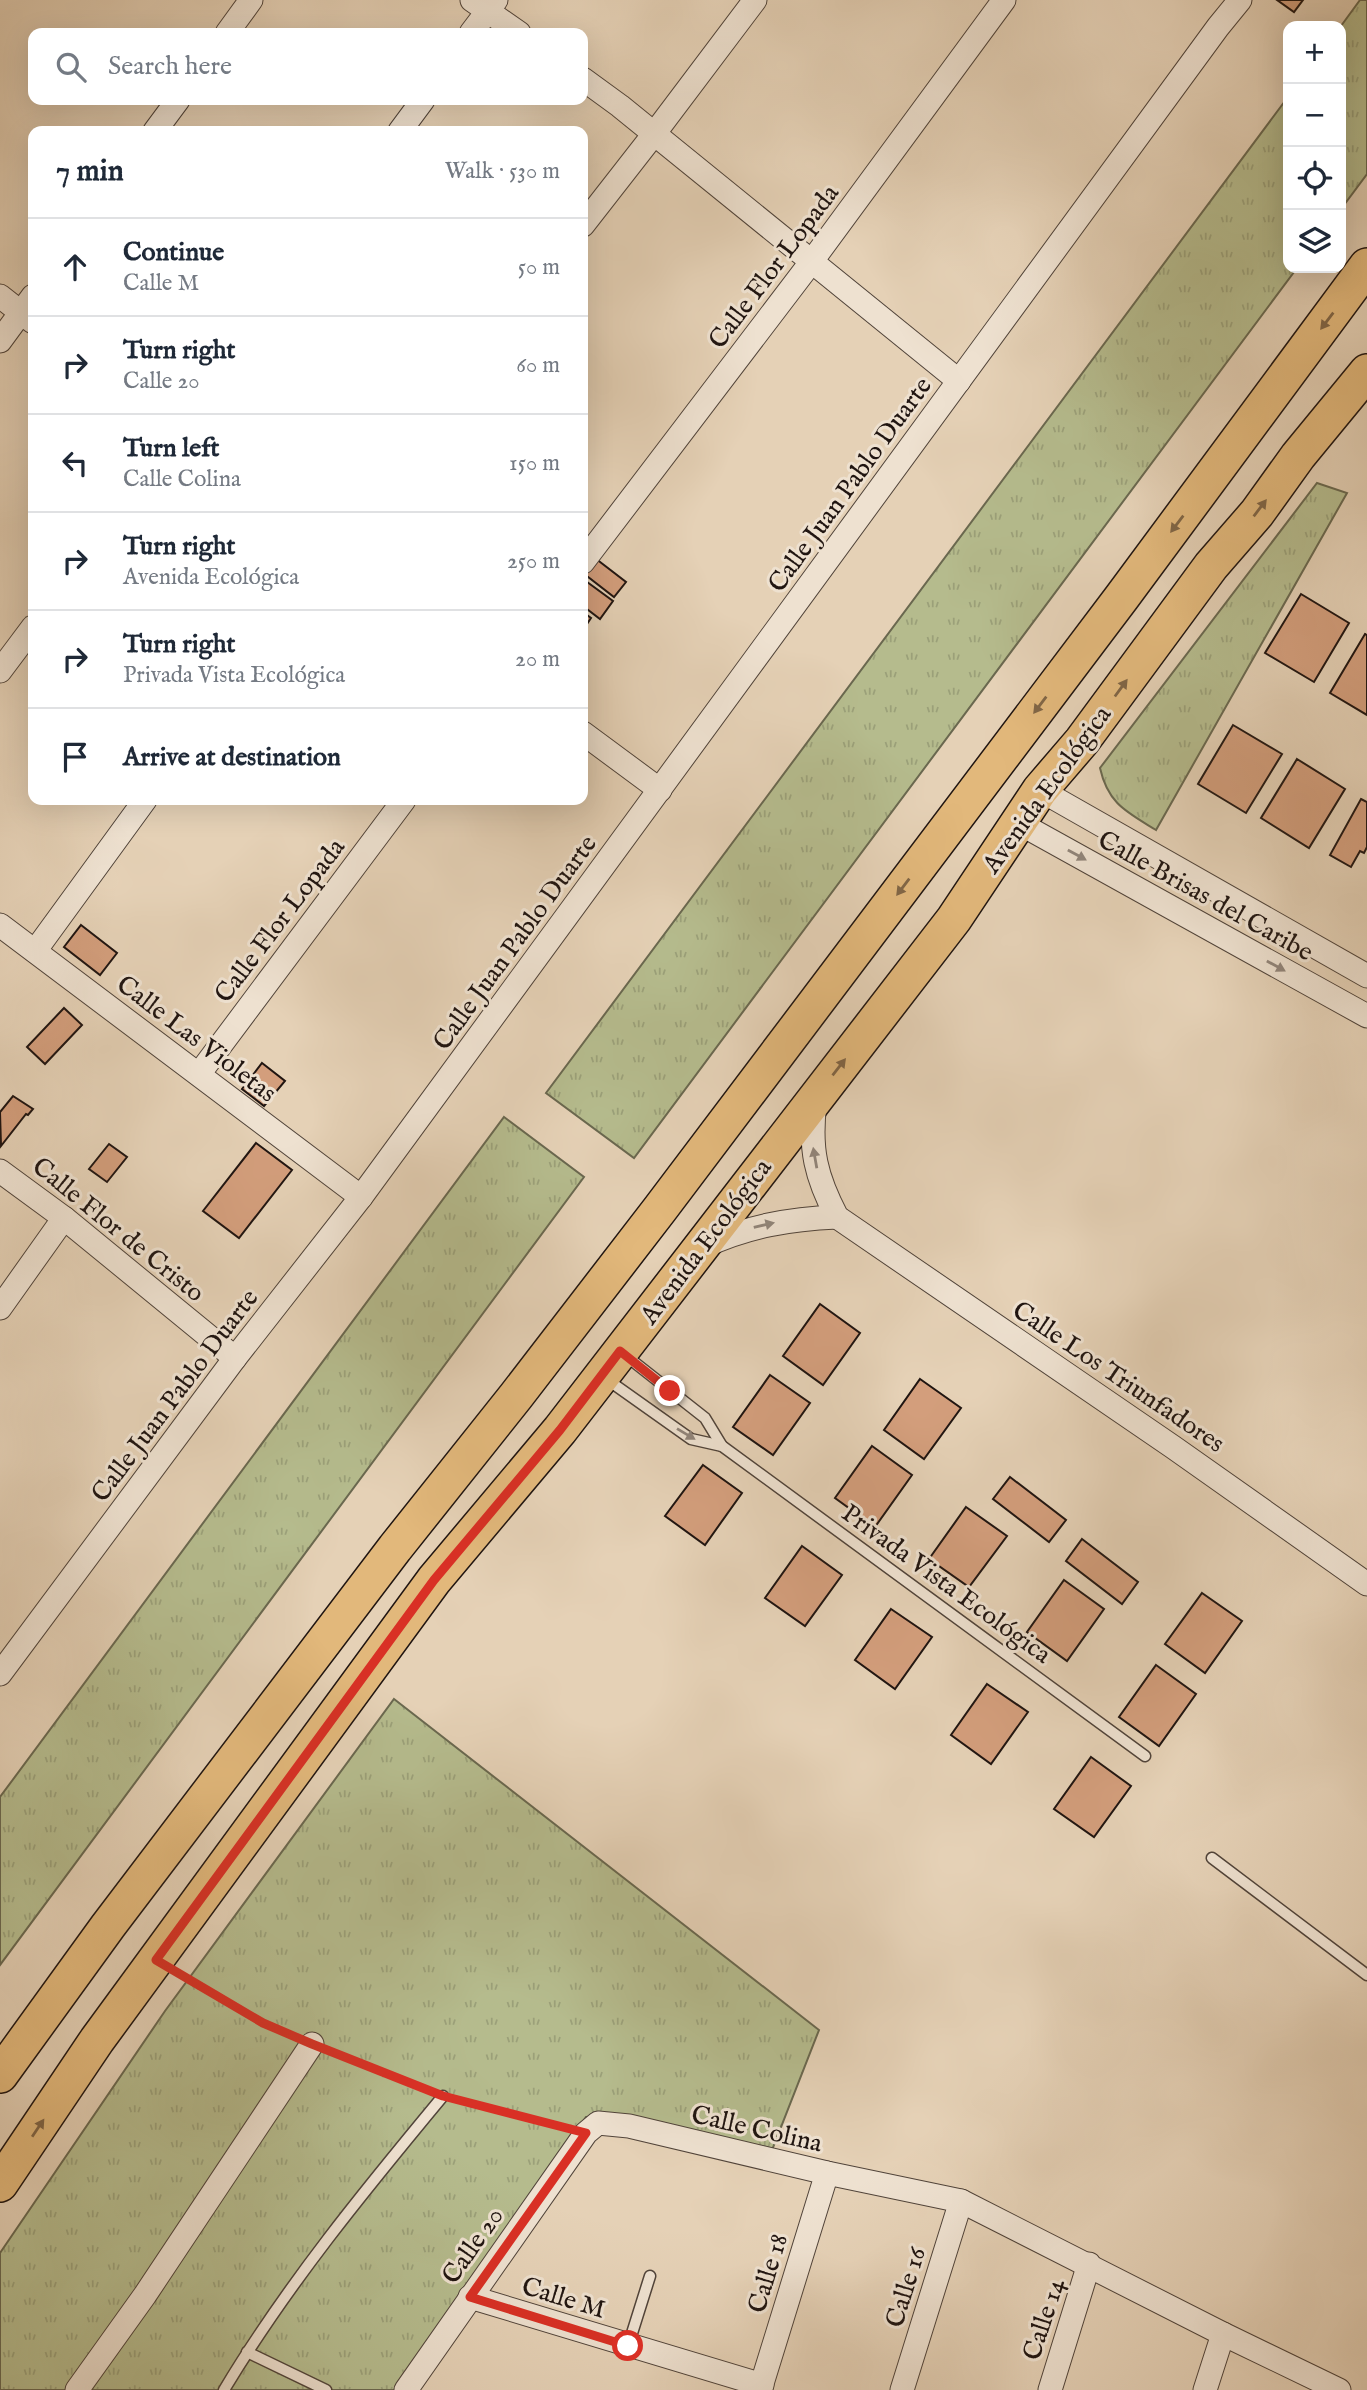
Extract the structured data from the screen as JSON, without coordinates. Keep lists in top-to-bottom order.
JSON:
{
  "streets": {
    "main road": ["Avenida Ecológica"],
    "street": [
      "Calle Flor Lopada",
      "Calle Juan Pablo Duarte",
      "Calle Brisas del Caribe",
      "Calle Las Violetas",
      "Calle Flor de Cristo",
      "Calle Los Triunfadores",
      "Calle Colina",
      "Calle 20",
      "Calle 18",
      "Calle 16",
      "Calle M",
      "Calle 14"
    ],
    "lane": ["Privada Vista Ecológica"]
  },
  "crossings": [
    ["Calle Flor Lopada", "Calle Las Violetas"],
    ["Calle Juan Pablo Duarte", "Calle Las Violetas"],
    ["Calle Juan Pablo Duarte", "Calle Flor de Cristo"],
    ["Avenida Ecológica", "Calle Brisas del Caribe"],
    ["Avenida Ecológica", "Calle Los Triunfadores"],
    ["Avenida Ecológica", "Privada Vista Ecológica"],
    ["Calle Colina", "Calle 20"],
    ["Calle Colina", "Calle 18"],
    ["Calle Colina", "Calle 16"],
    ["Calle Colina", "Calle 14"],
    ["Calle 20", "Calle M"],
    ["Calle 18", "Calle M"]
  ],
  "page": {
    "map_buttons": ["+", "−"],
    "search": "Search here",
    "heading": ["7 min", "Walk · 530 m"],
    "list": [
      ["Continue", "Calle M", "50 m"],
      ["Turn right", "Calle 20", "60 m"],
      ["Turn left", "Calle Colina", "150 m"],
      ["Turn right", "Avenida Ecológica", "250 m"],
      ["Turn right", "Privada Vista Ecológica", "20 m"],
      "Arrive at destination"
    ]
  }
}
